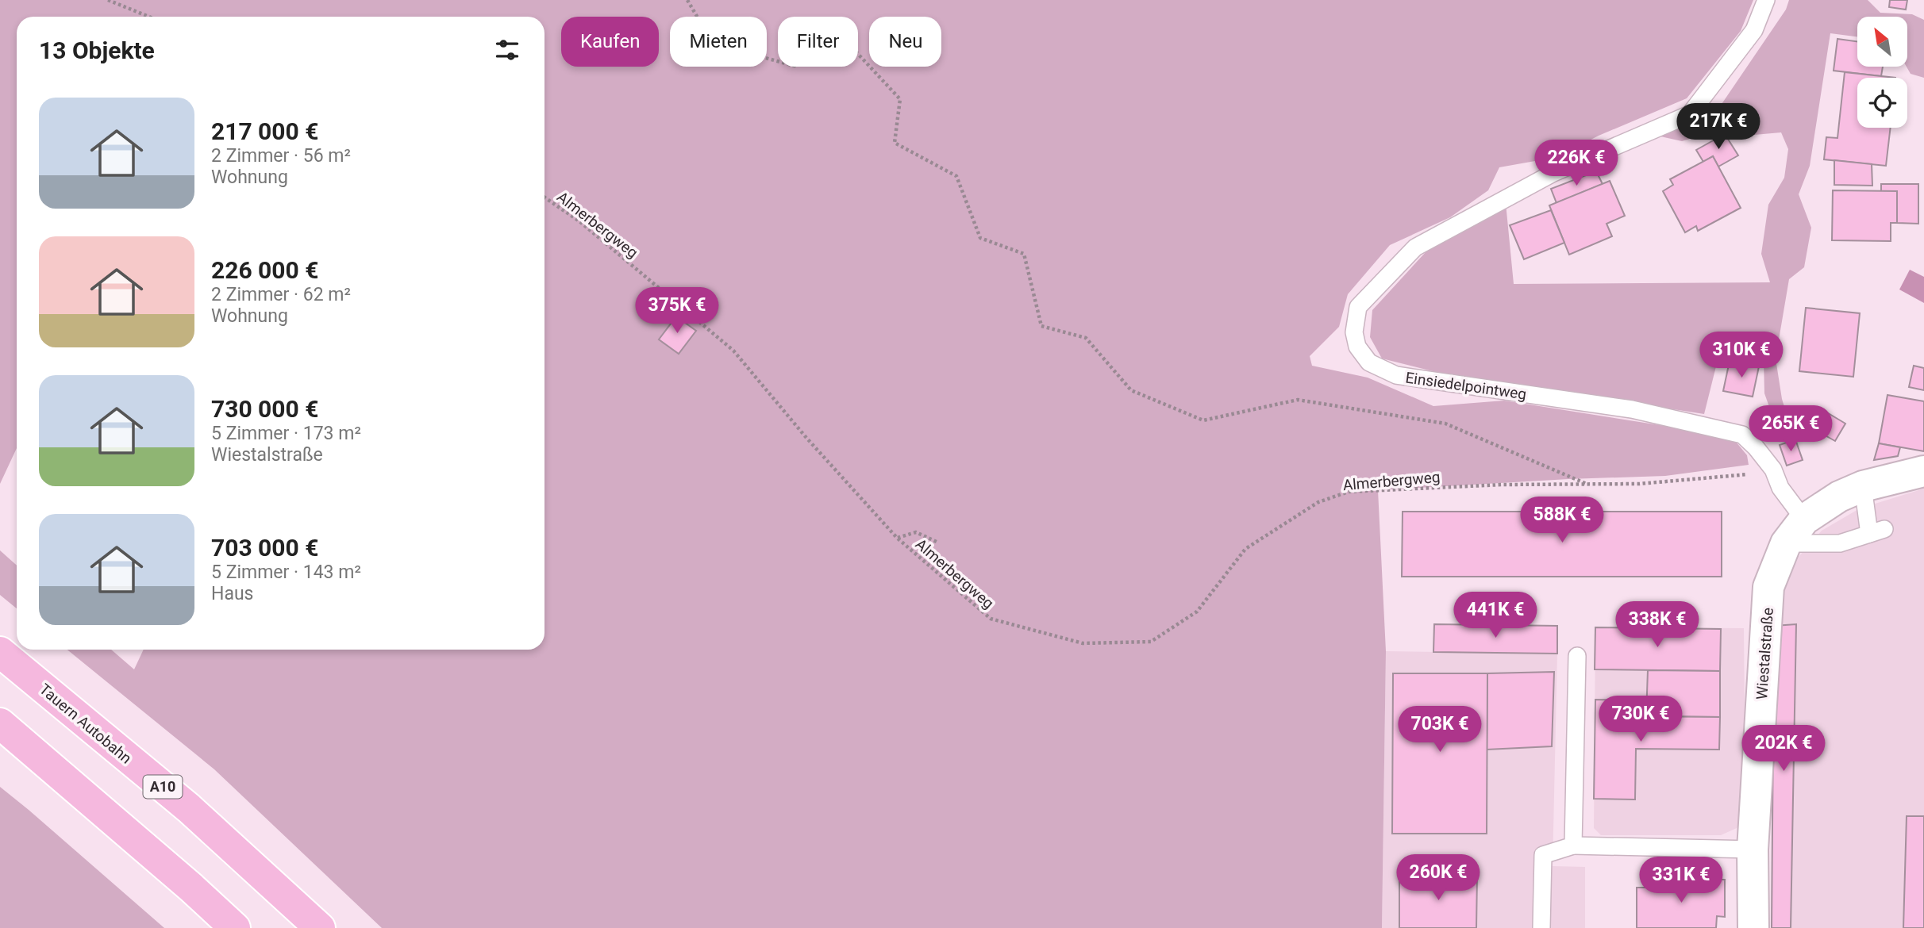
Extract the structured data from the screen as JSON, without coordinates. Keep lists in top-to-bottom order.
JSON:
{
  "streets": {
    "highway": ["Tauern Autobahn", "A10"],
    "street": ["Wiestalstraße"],
    "lane": ["Einsiedelpointweg"],
    "path": ["Almerbergweg"]
  },
  "crossings": [
    ["Almerbergweg", "Einsiedelpointweg"],
    ["Einsiedelpointweg", "Wiestalstraße"]
  ],
  "north": "top left",
  "page": {
    "chip": [
      "Kaufen",
      "Mieten",
      "Filter",
      "Neu"
    ],
    "heading": "13 Objekte",
    "list": [
      {
        "name": "217 000 €",
        "note": "2 Zimmer · 56 m² · Wohnung"
      },
      {
        "name": "226 000 €",
        "note": "2 Zimmer · 62 m² · Wohnung"
      },
      {
        "name": "730 000 €",
        "note": "5 Zimmer · 173 m² · Wiestalstraße"
      },
      {
        "name": "703 000 €",
        "note": "5 Zimmer · 143 m² · Haus"
      }
    ],
    "price": [
      "217K €",
      "226K €",
      "375K €",
      "310K €",
      "265K €",
      "588K €",
      "441K €",
      "338K €",
      "730K €",
      "703K €",
      "202K €",
      "260K €",
      "331K €"
    ]
  }
}
